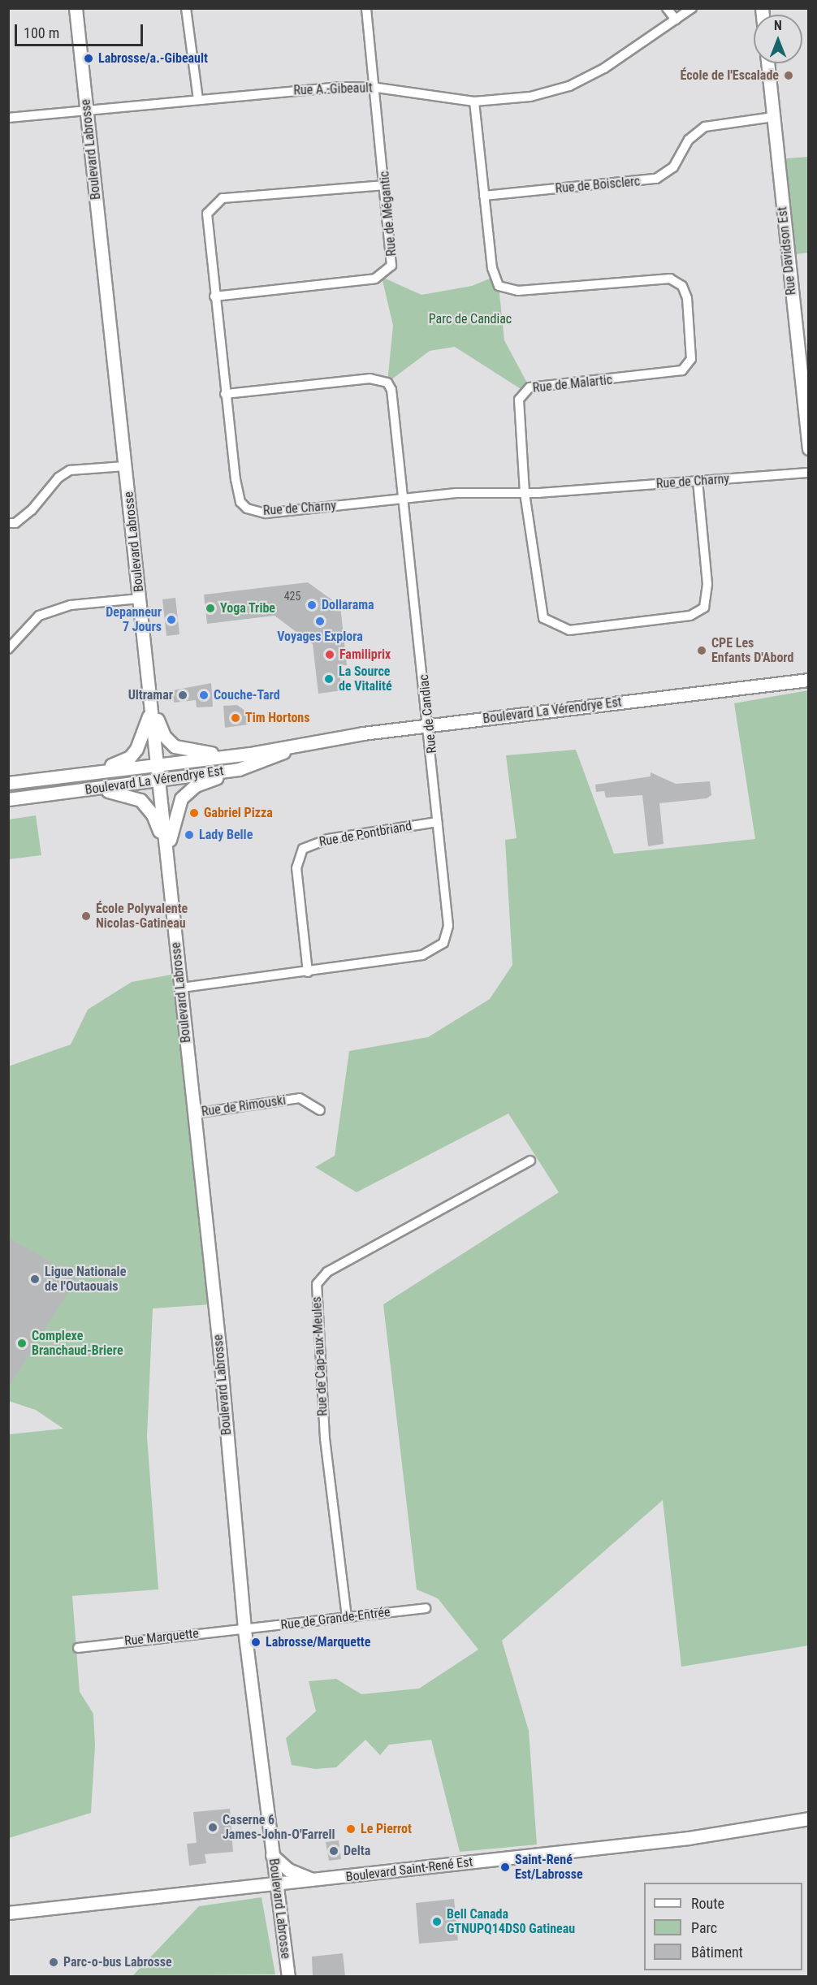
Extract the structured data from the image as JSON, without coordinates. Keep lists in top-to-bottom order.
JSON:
{
  "streets": {
    "main road": [
      "Boulevard Labrosse",
      "Rue Davidson Est",
      "Boulevard La Vérendrye Est",
      "Boulevard Saint-René Est"
    ],
    "street": [
      "Rue A.-Gibeault",
      "Rue de Boisclerc",
      "Rue de Mégantic",
      "Rue de Malartic",
      "Rue de Charny",
      "Rue de Candiac",
      "Rue de Pontbriand",
      "Rue de Rimouski",
      "Rue de Cap-aux-Meules",
      "Rue de Grande-Entrée",
      "Rue Marquette"
    ]
  },
  "crossings": [
    ["Rue A.-Gibeault", "Boulevard Labrosse"],
    ["Rue A.-Gibeault", "Rue de Mégantic"],
    ["Rue A.-Gibeault", "Rue de Malartic"],
    ["Boulevard Labrosse", "Boulevard La Vérendrye Est"],
    ["Boulevard Labrosse", "Rue de Candiac"],
    ["Boulevard Labrosse", "Rue de Rimouski"],
    ["Boulevard Labrosse", "Rue de Grande-Entrée"],
    ["Boulevard Labrosse", "Rue Marquette"],
    ["Boulevard Labrosse", "Boulevard Saint-René Est"],
    ["Rue de Boisclerc", "Rue Davidson Est"],
    ["Rue de Boisclerc", "Rue de Malartic"],
    ["Rue de Mégantic", "Rue de Charny"],
    ["Rue de Malartic", "Rue de Charny"],
    ["Rue de Charny", "Rue de Candiac"],
    ["Boulevard La Vérendrye Est", "Rue de Candiac"],
    ["Rue de Candiac", "Rue de Pontbriand"],
    ["Rue de Cap-aux-Meules", "Rue de Grande-Entrée"],
    ["Rue de Grande-Entrée", "Rue Marquette"]
  ],
  "parks": ["Parc de Candiac"],
  "places": [
    "Labrosse/a.-Gibeault",
    "École de l'Escalade",
    "Dollarama",
    "Yoga Tribe",
    "Depanneur 7 Jours",
    "Voyages Explora",
    "CPE Les Enfants D'Abord",
    "Familiprix",
    "La Source de Vitalité",
    "Ultramar",
    "Couche-Tard",
    "Tim Hortons",
    "Gabriel Pizza",
    "Lady Belle",
    "École Polyvalente Nicolas-Gatineau",
    "Ligue Nationale de l'Outaouais",
    "Complexe Branchaud-Briere",
    "Labrosse/Marquette",
    "Caserne 6 James-John-O'Farrell",
    "Le Pierrot",
    "Delta",
    "Saint-René Est/Labrosse",
    "Bell Canada GTNUPQ14DS0 Gatineau",
    "Parc-o-bus Labrosse"
  ],
  "house_numbers": ["425"],
  "legend": ["Route", "Parc", "Bâtiment"],
  "scale_bar": "100 m",
  "north": "top"
}
